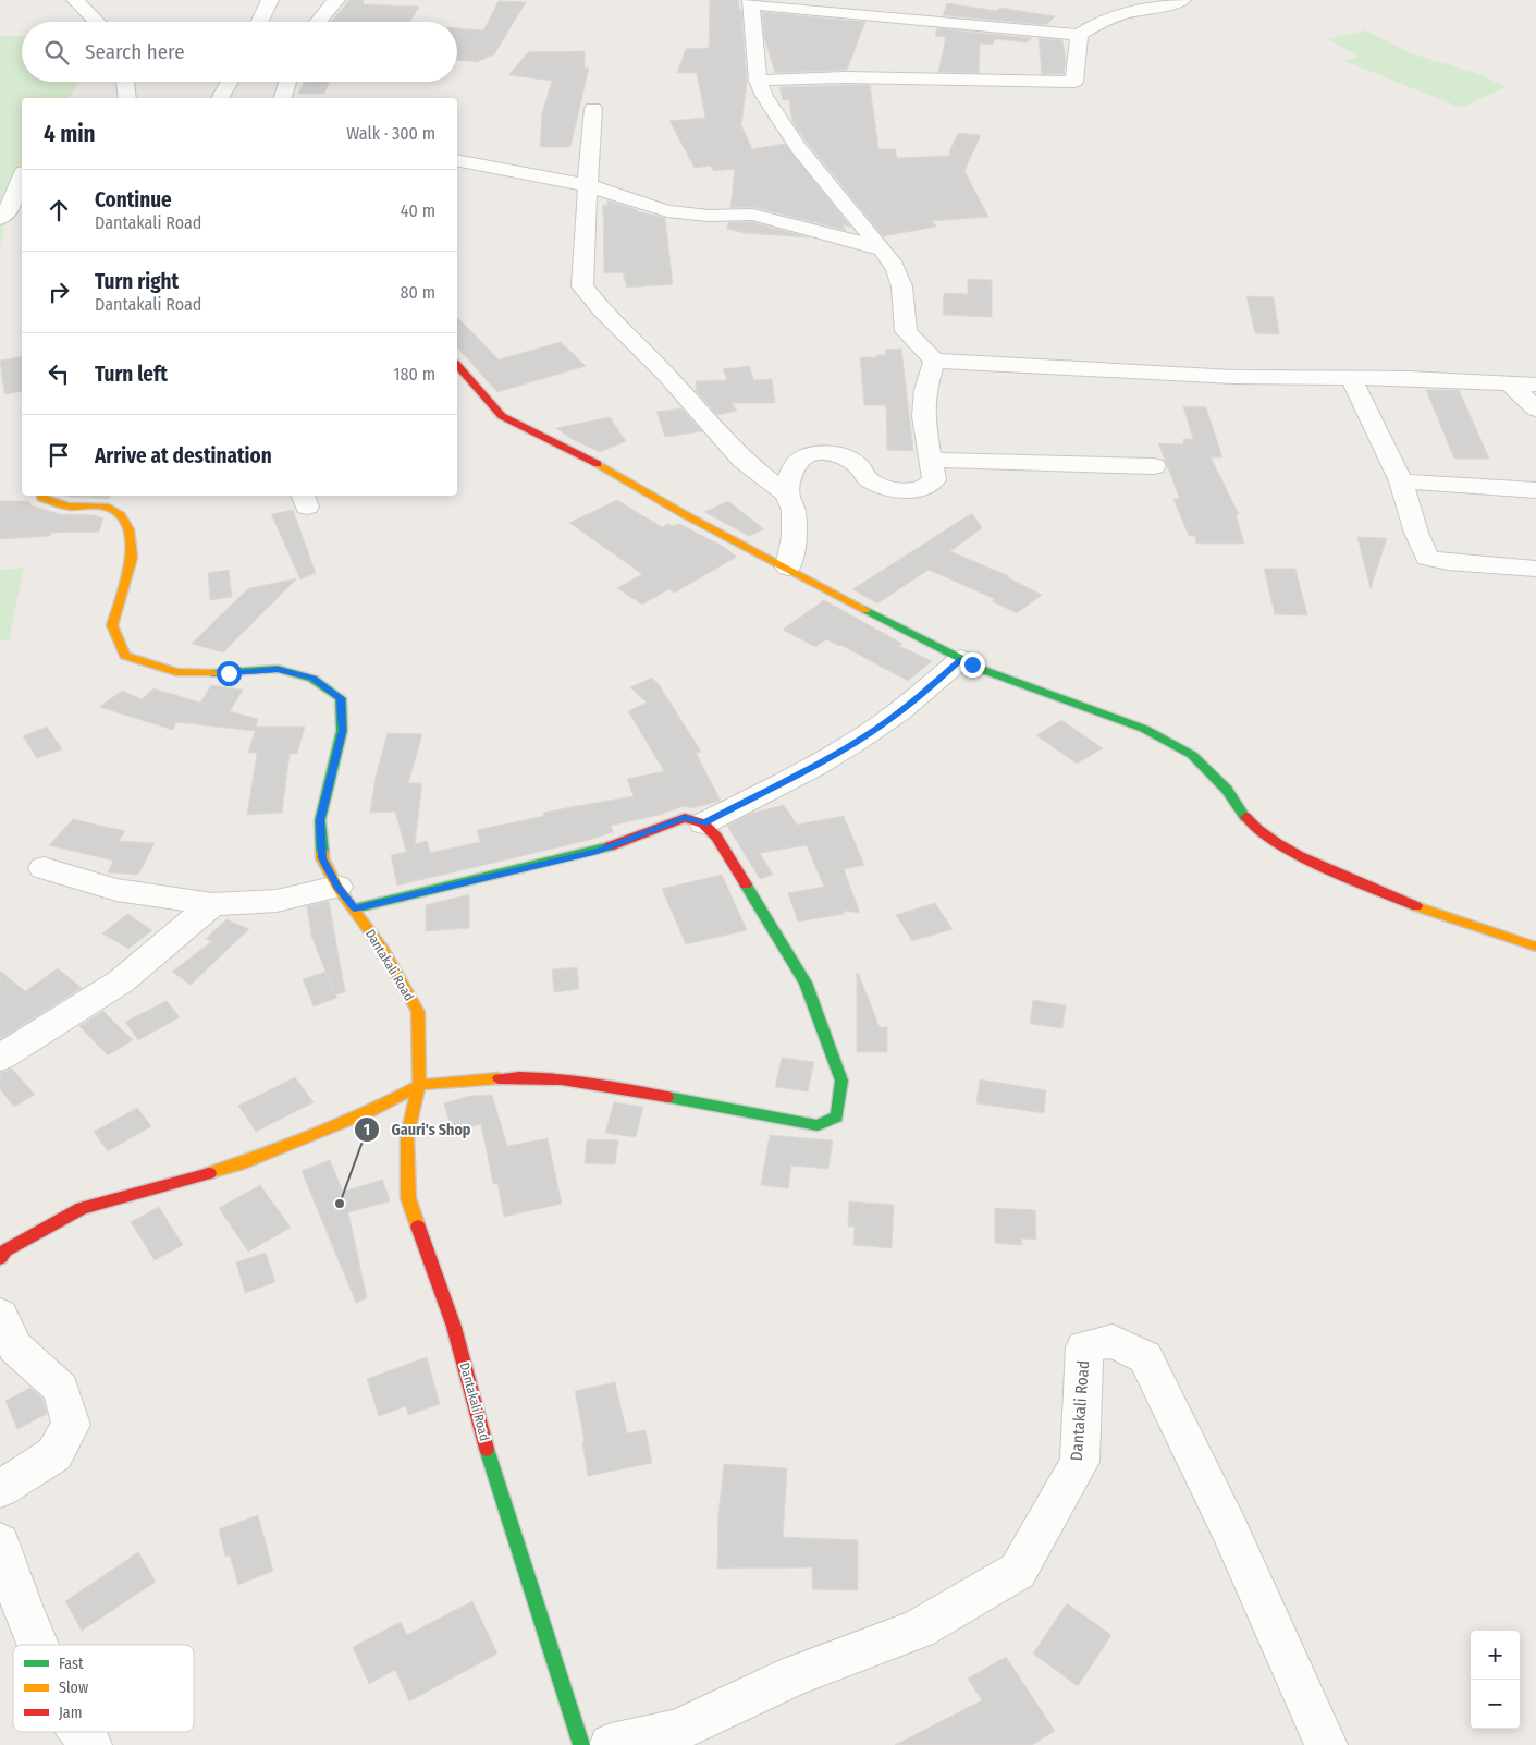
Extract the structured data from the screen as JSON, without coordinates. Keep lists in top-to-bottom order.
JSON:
{
  "streets": {
    "street": ["Dantakali Road"]
  },
  "places": ["Gauri's Shop"],
  "legend": ["Fast", "Slow", "Jam"],
  "page": {
    "search": "Search here",
    "heading": ["4 min", "Walk · 300 m"],
    "list": [
      ["Continue", "Dantakali Road", "40 m"],
      ["Turn right", "Dantakali Road", "80 m"],
      ["Turn left", "180 m"],
      "Arrive at destination"
    ],
    "map_buttons": ["+", "−"]
  }
}
